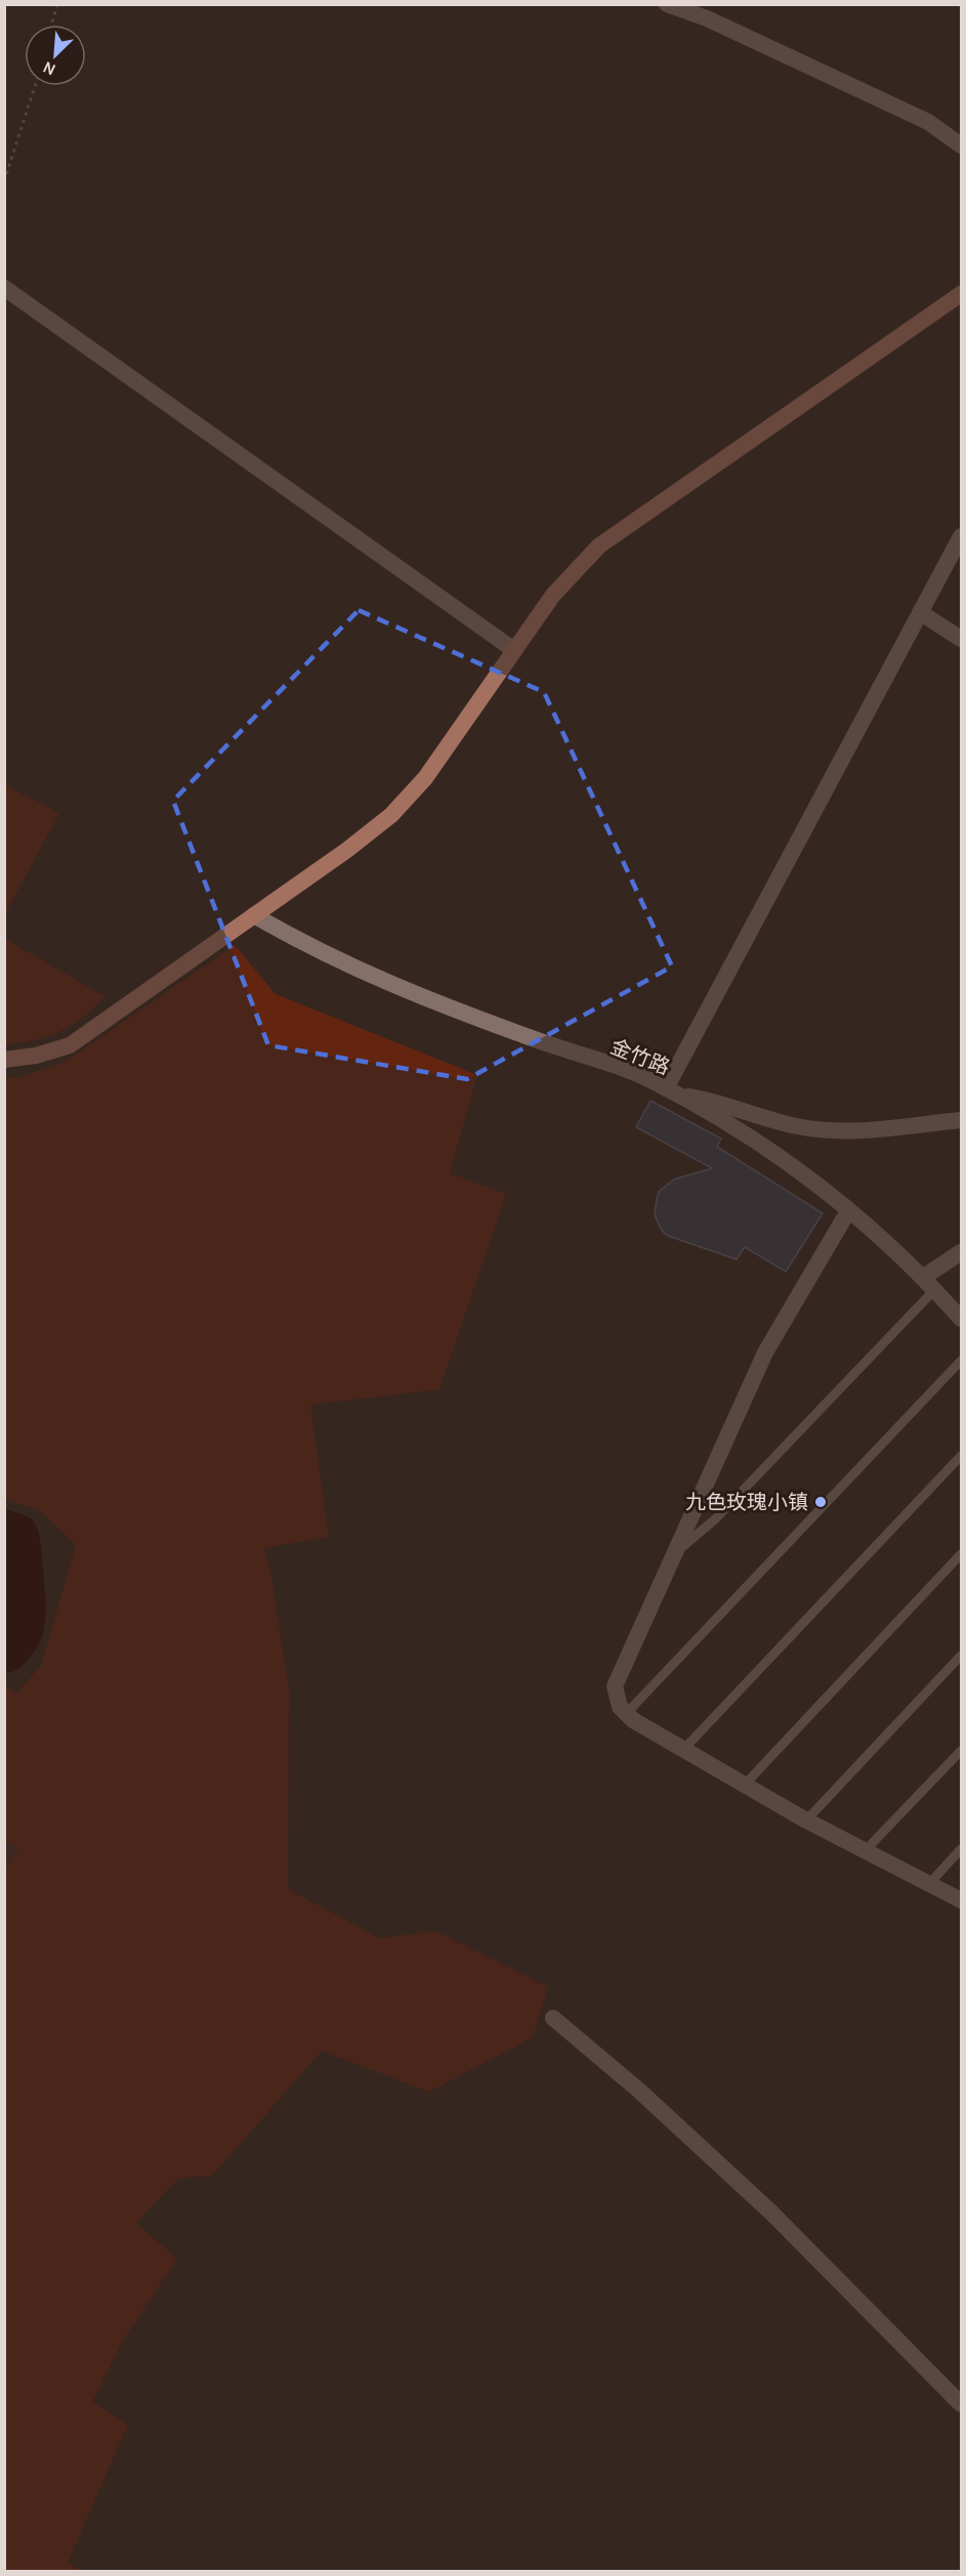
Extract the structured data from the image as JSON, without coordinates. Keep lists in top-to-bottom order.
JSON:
{
  "streets": {
    "street": ["金竹路"]
  },
  "places": ["九色玫瑰小镇"],
  "north": "bottom left"
}
